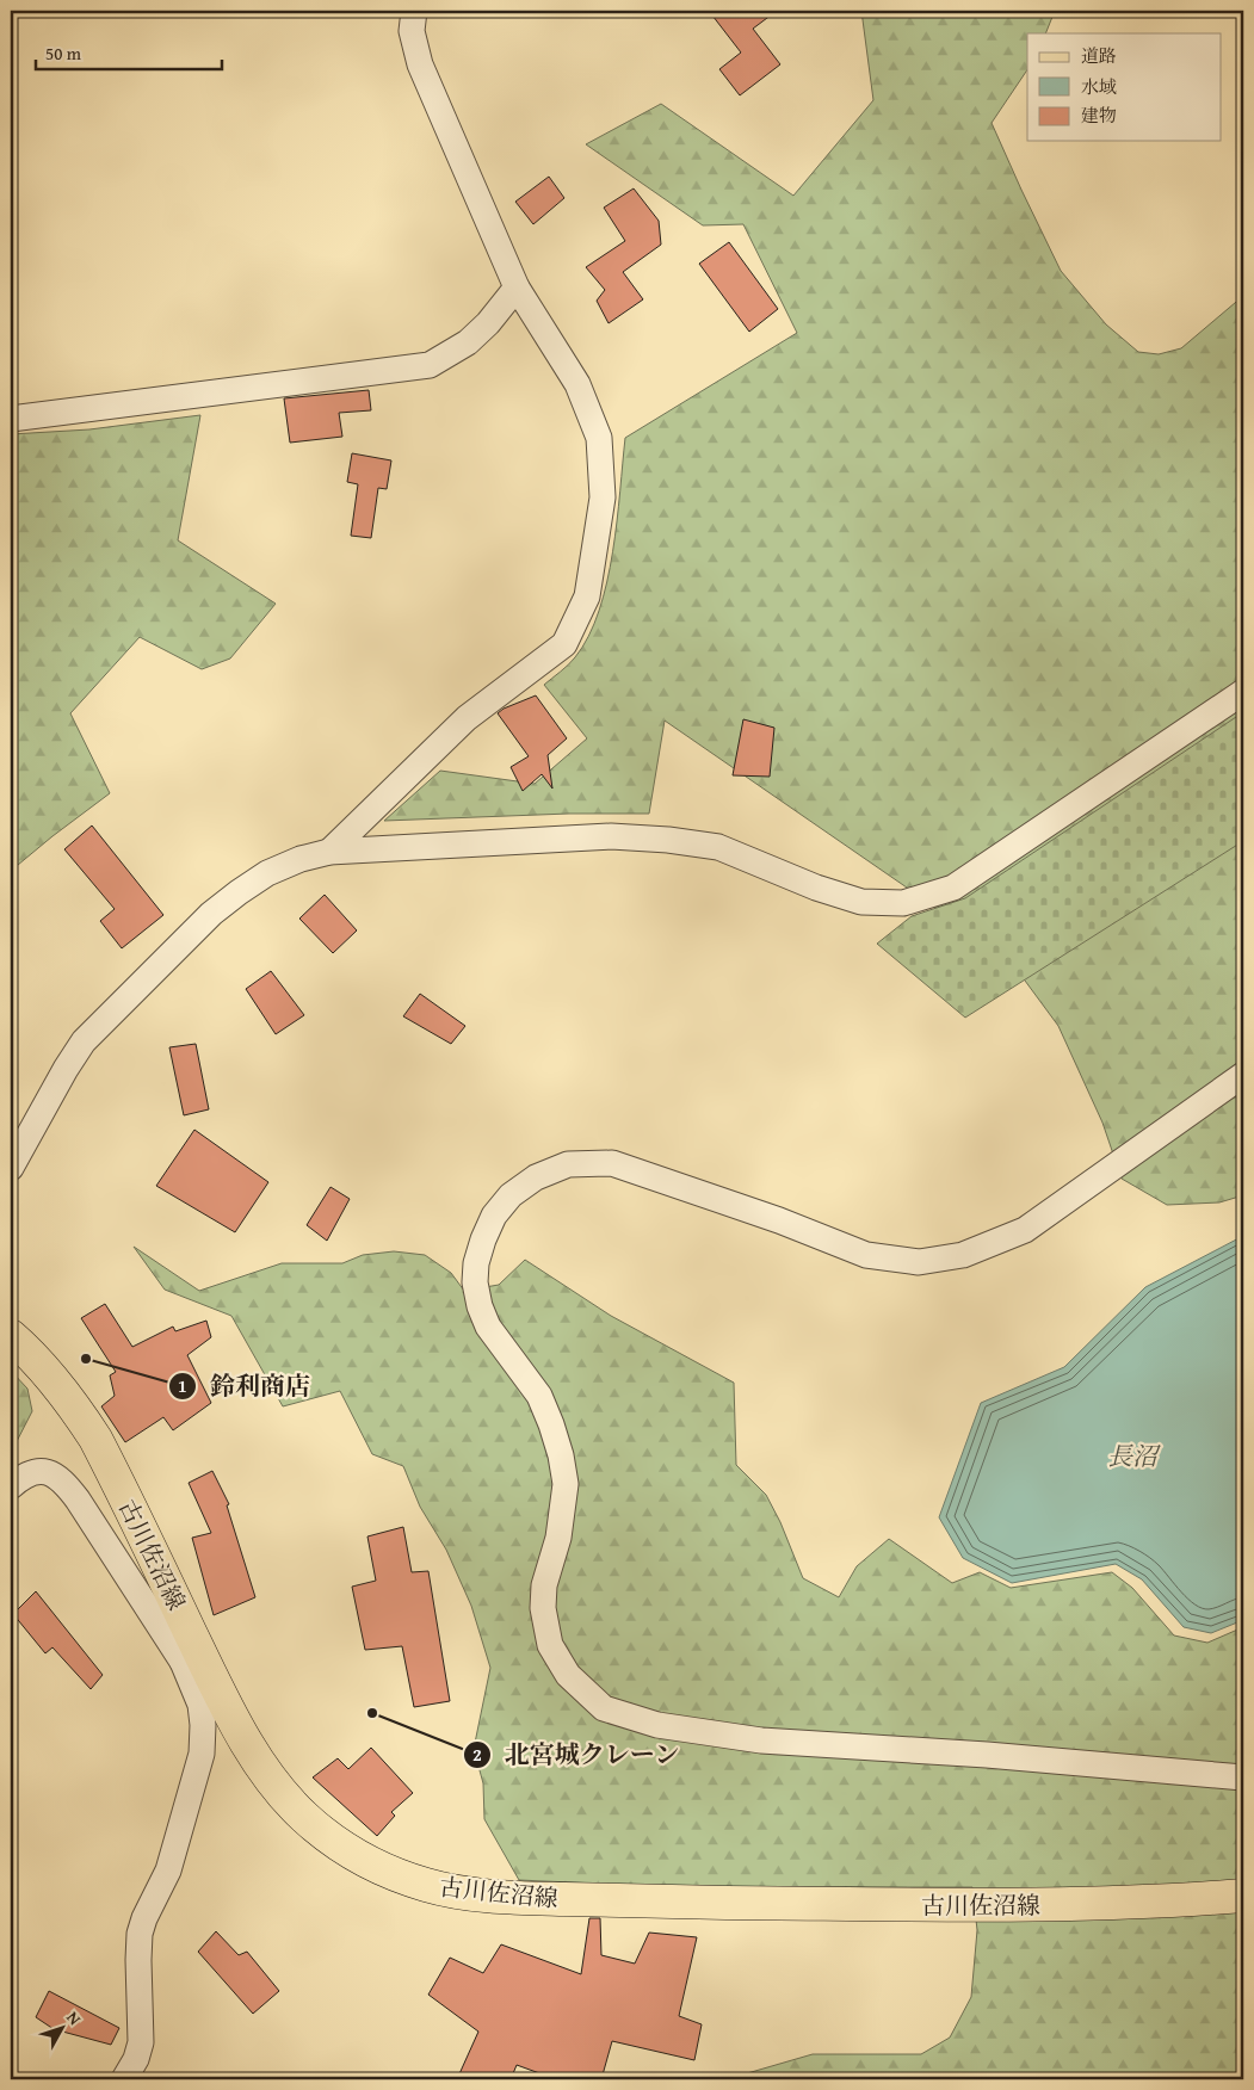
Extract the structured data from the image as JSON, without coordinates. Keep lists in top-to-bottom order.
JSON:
{
  "streets": {
    "main road": ["古川佐沼線"]
  },
  "water": ["長沼"],
  "places": ["鈴利商店", "北宮城クレーン"],
  "legend": ["道路", "水域", "建物"],
  "scale_bar": "50 m",
  "north": "top right"
}
